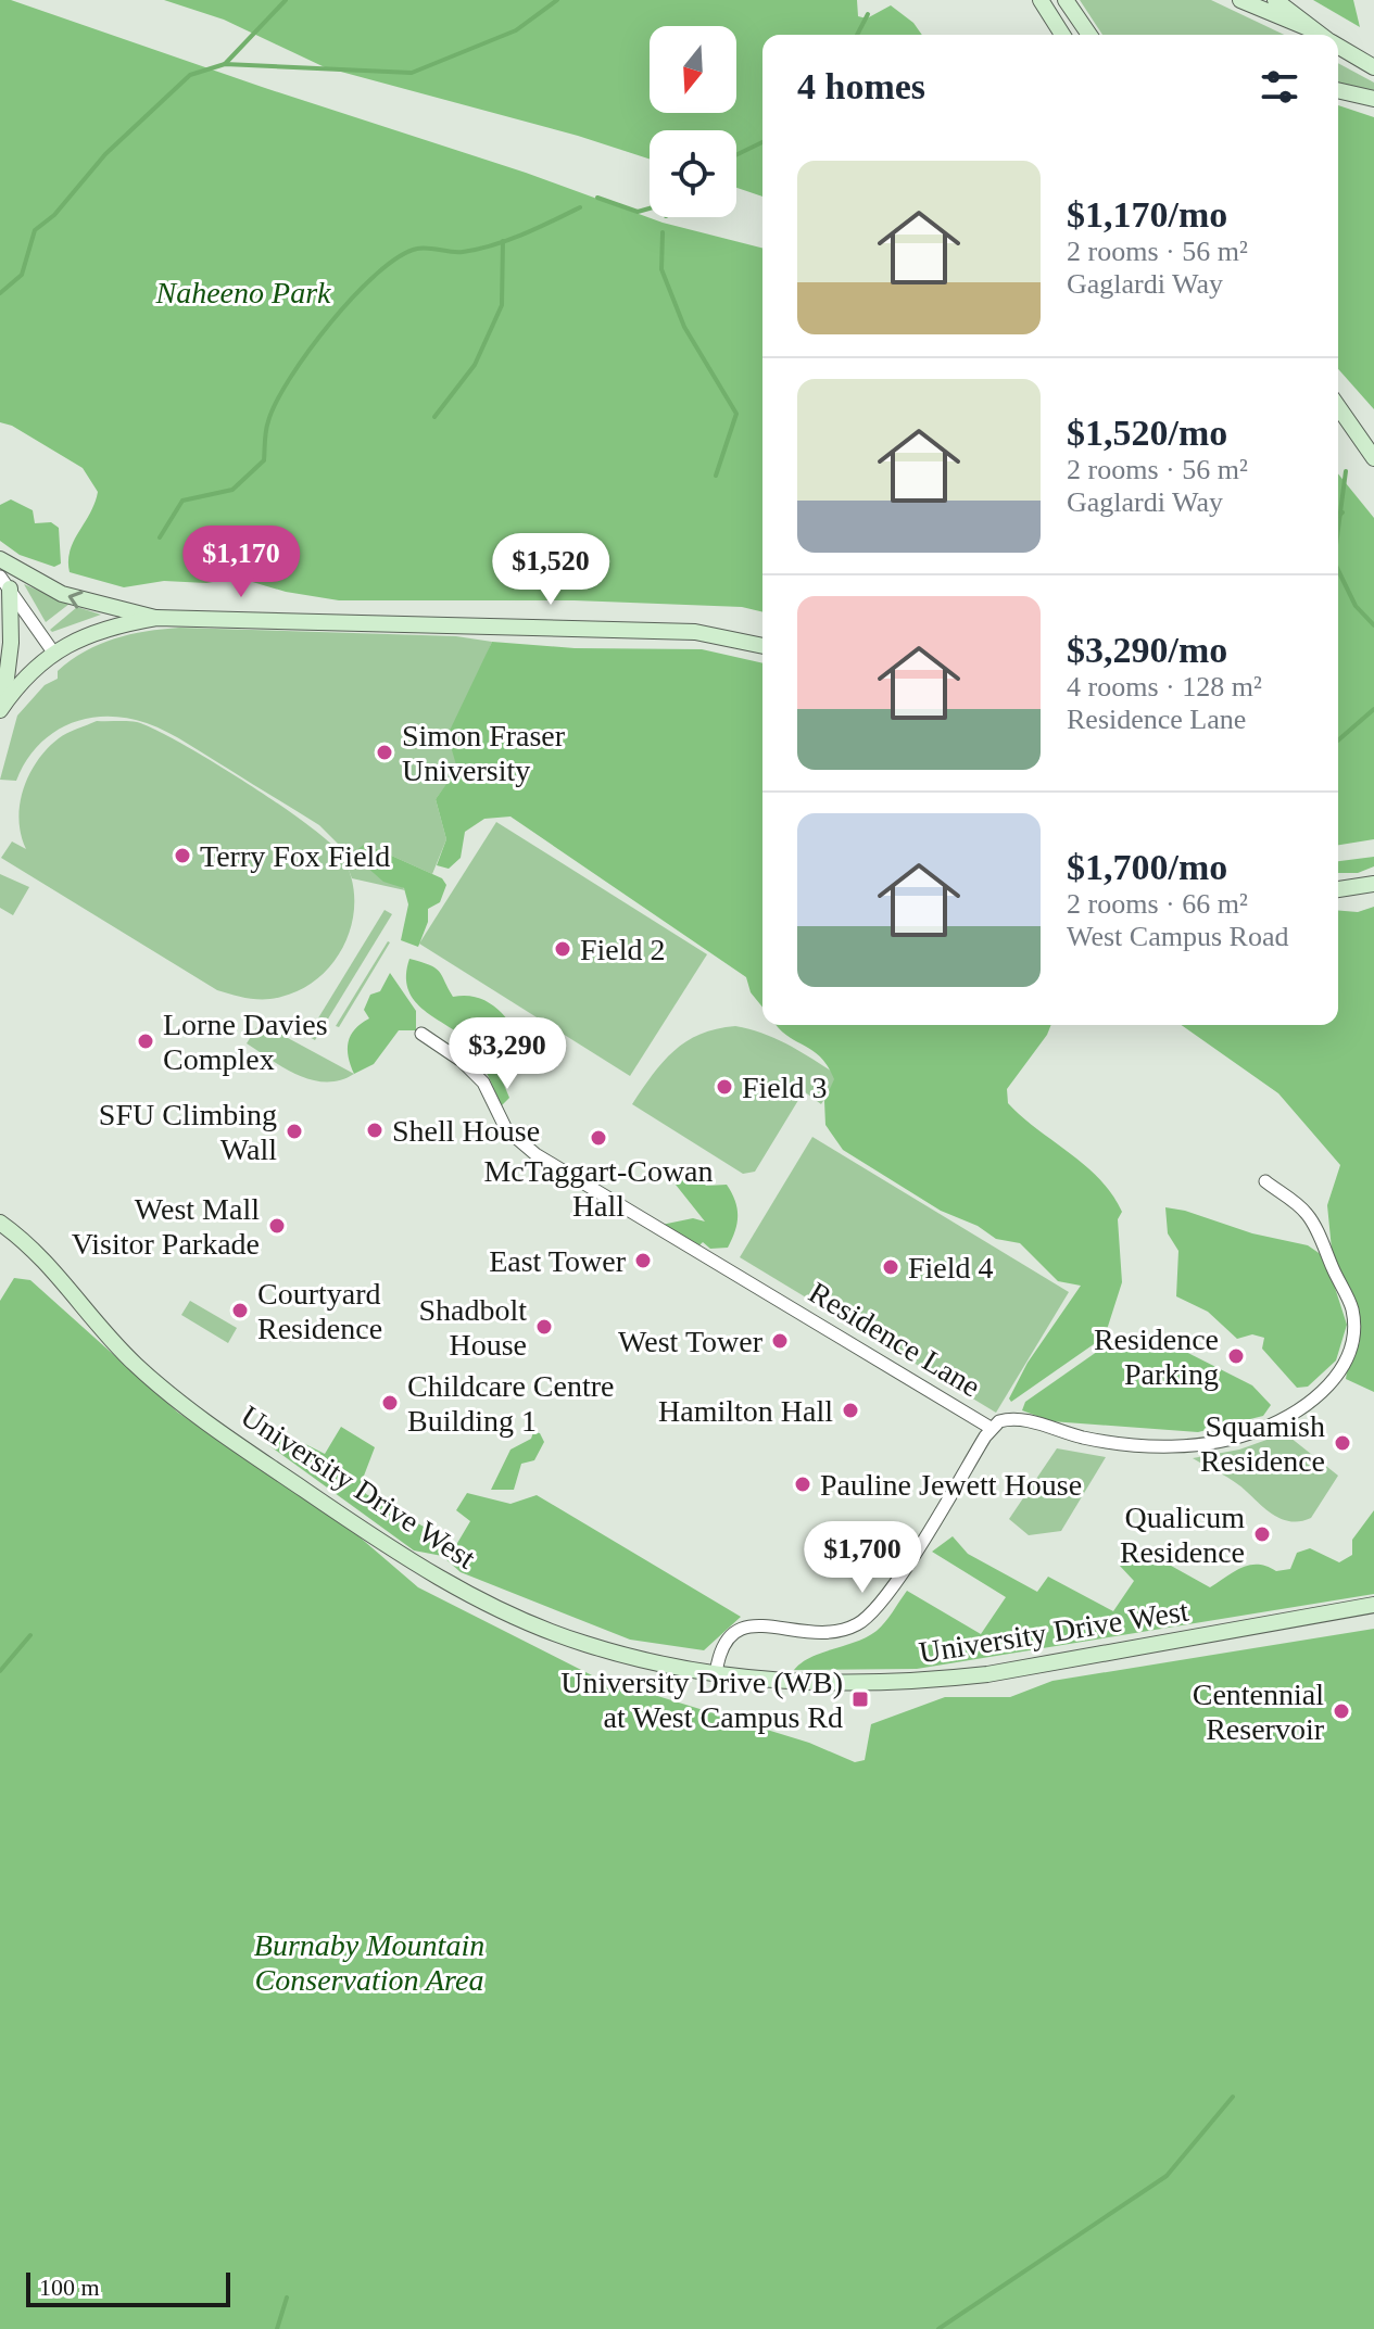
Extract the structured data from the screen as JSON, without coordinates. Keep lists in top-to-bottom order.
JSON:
{
  "streets": {
    "street": ["Residence Lane", "University Drive West"]
  },
  "parks": ["Naheeno Park", "Burnaby Mountain Conservation Area"],
  "places": {
    "other": [
      "Simon Fraser University",
      "Terry Fox Field",
      "Field 2",
      "Lorne Davies Complex",
      "Field 3",
      "Shell House",
      "SFU Climbing Wall",
      "McTaggart-Cowan Hall",
      "West Mall Visitor Parkade",
      "East Tower",
      "Field 4",
      "Courtyard Residence",
      "Shadbolt House",
      "West Tower",
      "Residence Parking",
      "Childcare Centre Building 1",
      "Hamilton Hall",
      "Squamish Residence",
      "Pauline Jewett House",
      "Qualicum Residence",
      "Centennial Reservoir"
    ],
    "transit": ["University Drive (WB) at West Campus Rd"]
  },
  "scale_bar": "100 m",
  "north": "bottom",
  "page": {
    "heading": "4 homes",
    "list": [
      {
        "name": "$1,170/mo",
        "note": "2 rooms · 56 m² · Gaglardi Way"
      },
      {
        "name": "$1,520/mo",
        "note": "2 rooms · 56 m² · Gaglardi Way"
      },
      {
        "name": "$3,290/mo",
        "note": "4 rooms · 128 m² · Residence Lane"
      },
      {
        "name": "$1,700/mo",
        "note": "2 rooms · 66 m² · West Campus Road"
      }
    ],
    "price": [
      "$1,170",
      "$1,520",
      "$3,290",
      "$1,700"
    ],
    "scale": "100 m"
  }
}
